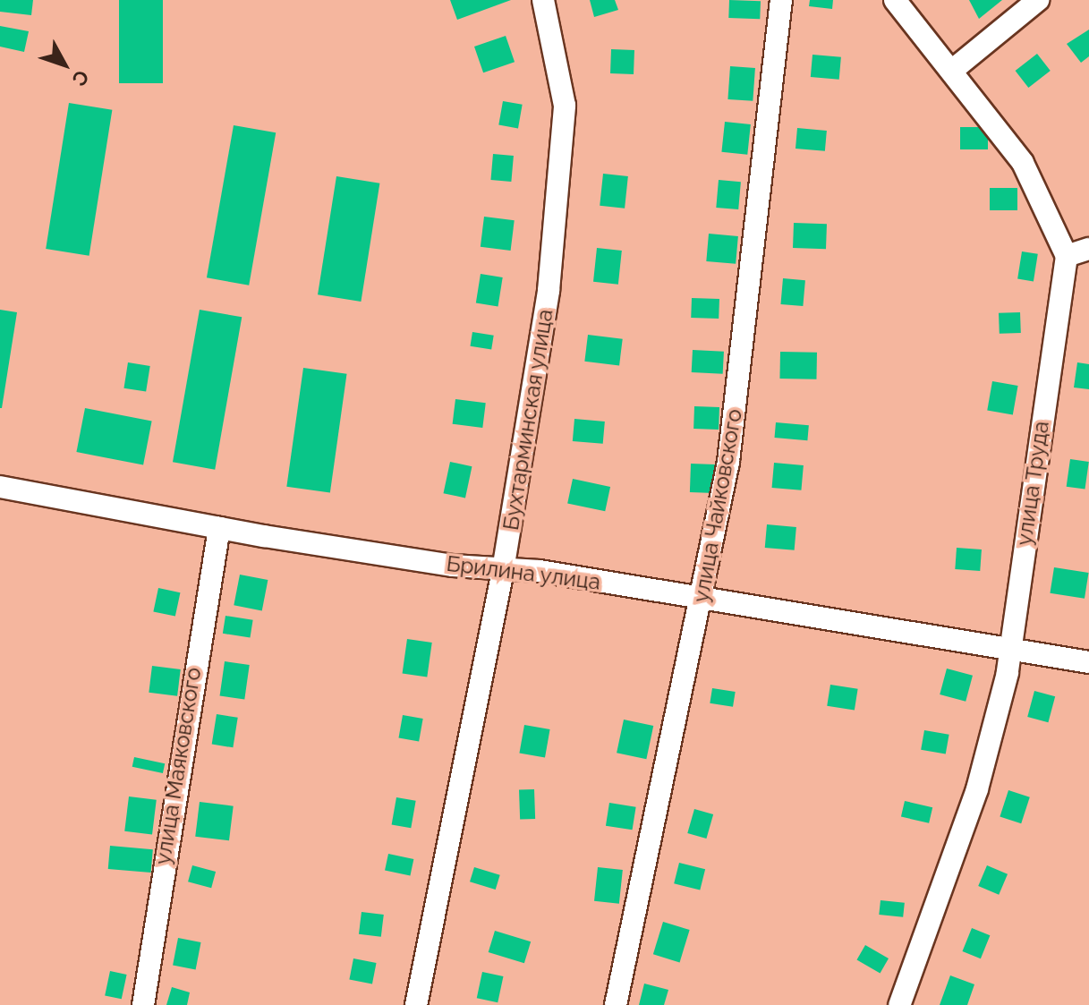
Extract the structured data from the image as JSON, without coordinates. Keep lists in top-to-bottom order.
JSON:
{
  "streets": {
    "street": [
      "Бухтарминская улица",
      "улица Труда",
      "улица Чайковского",
      "Брилина улица",
      "улица Маяковского"
    ]
  },
  "crossings": [
    ["Бухтарминская улица", "Брилина улица"],
    ["улица Труда", "Брилина улица"],
    ["улица Чайковского", "Брилина улица"],
    ["Брилина улица", "улица Маяковского"]
  ],
  "north": "bottom right"
}
